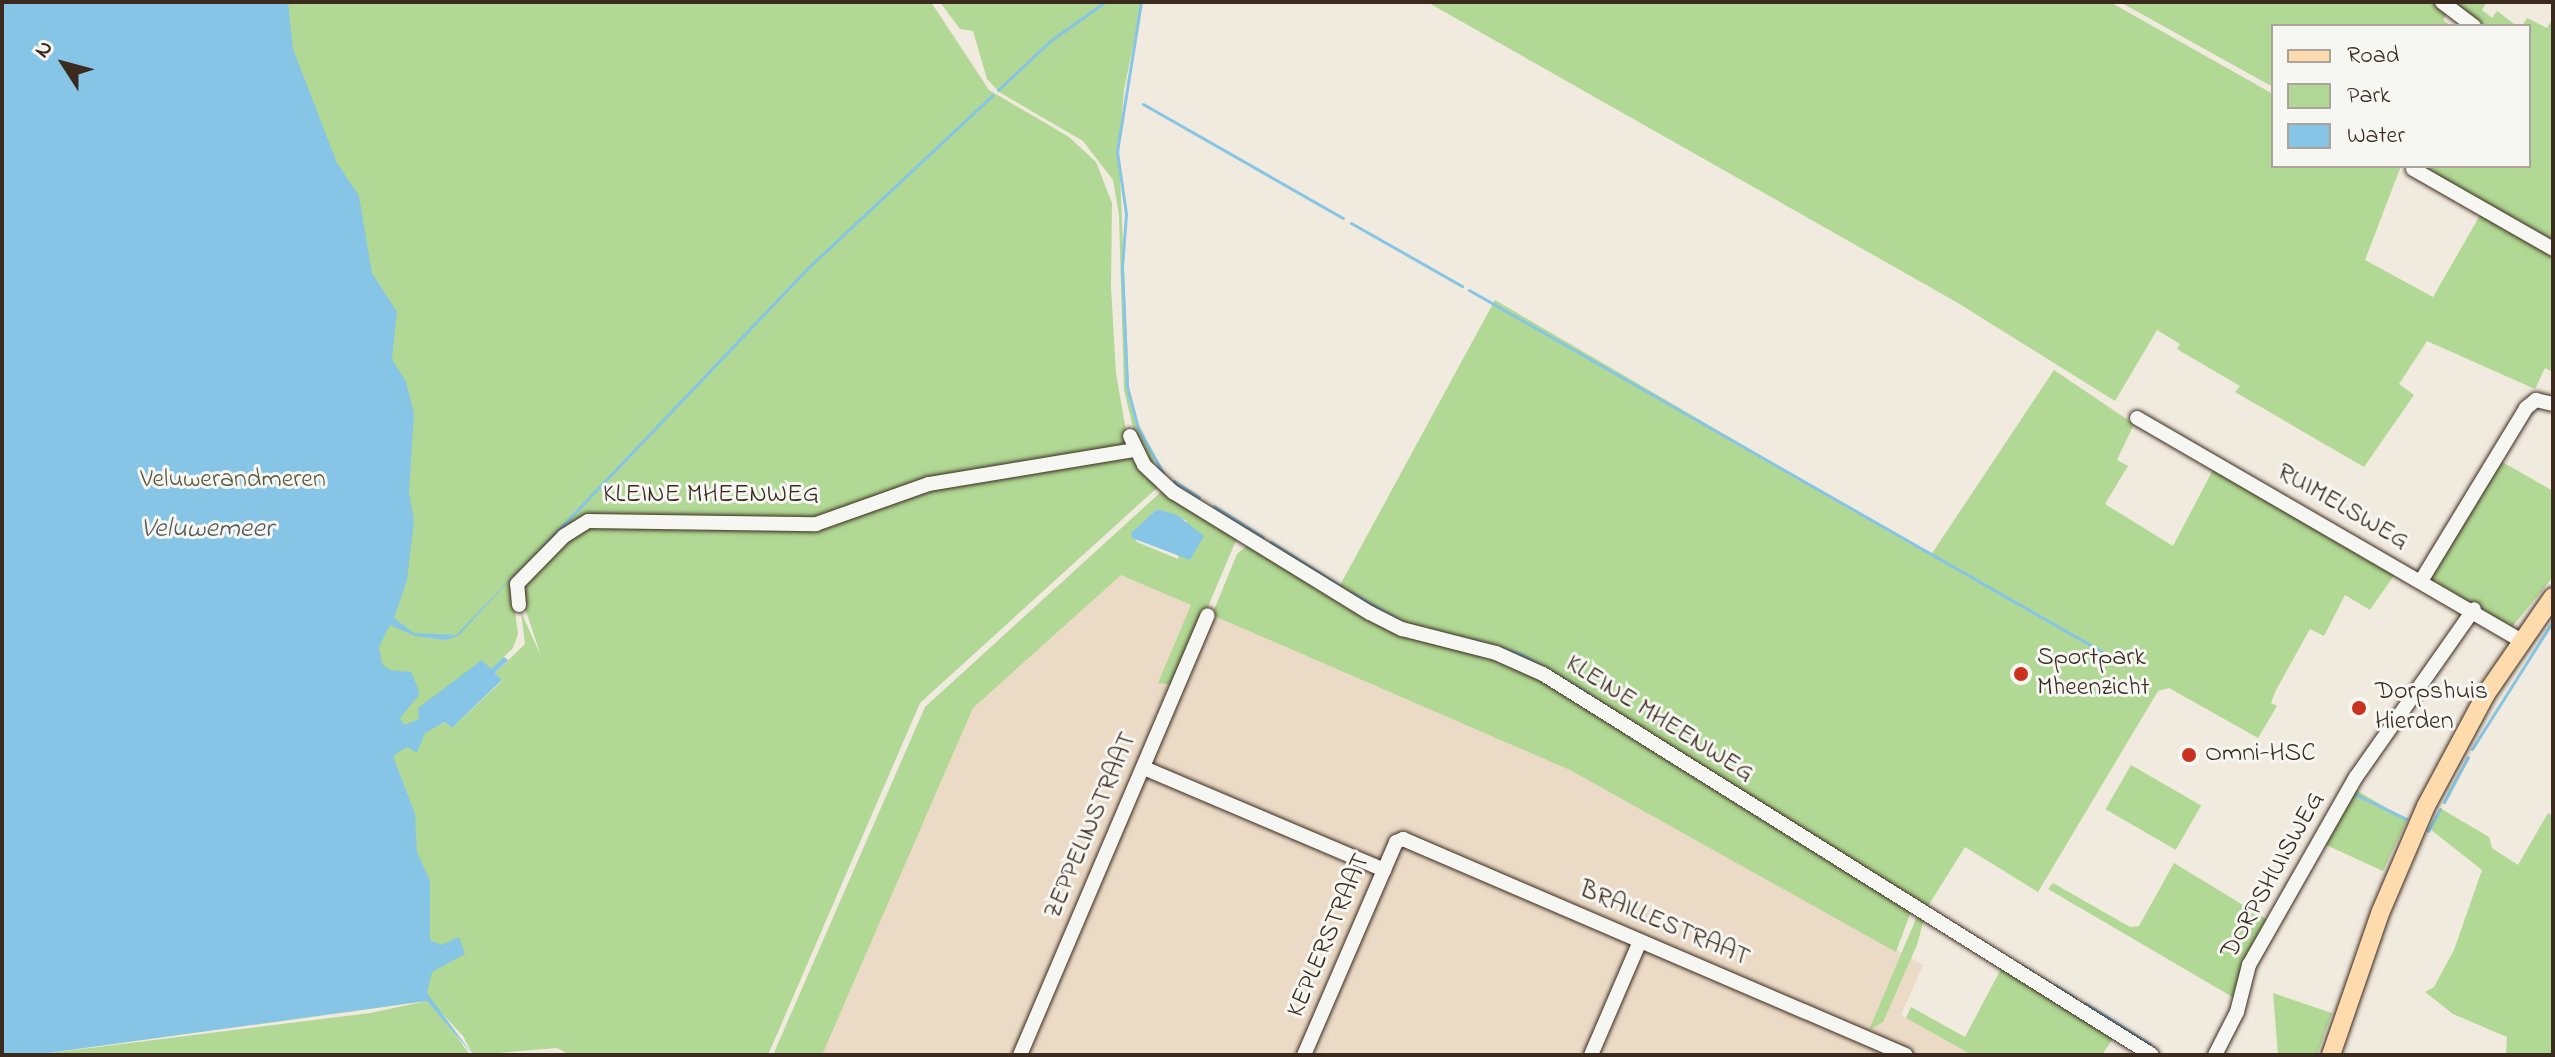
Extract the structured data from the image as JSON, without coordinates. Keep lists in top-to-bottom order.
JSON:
{
  "streets": {
    "street": [
      "KLEINE MHEENWEG",
      "RUIMELSWEG",
      "ZEPPELINSTRAAT",
      "DORPSHUISWEG",
      "BRAILLESTRAAT",
      "KEPLERSTRAAT"
    ]
  },
  "crossings": [
    ["RUIMELSWEG", "DORPSHUISWEG"],
    ["BRAILLESTRAAT", "KEPLERSTRAAT"]
  ],
  "water": ["Veluwemeer"],
  "parks": ["Veluwerandmeren"],
  "places": ["Sportpark Mheenzicht", "Dorpshuis Hierden", "Omni-HSC"],
  "legend": ["Road", "Park", "Water"],
  "north": "top left"
}
